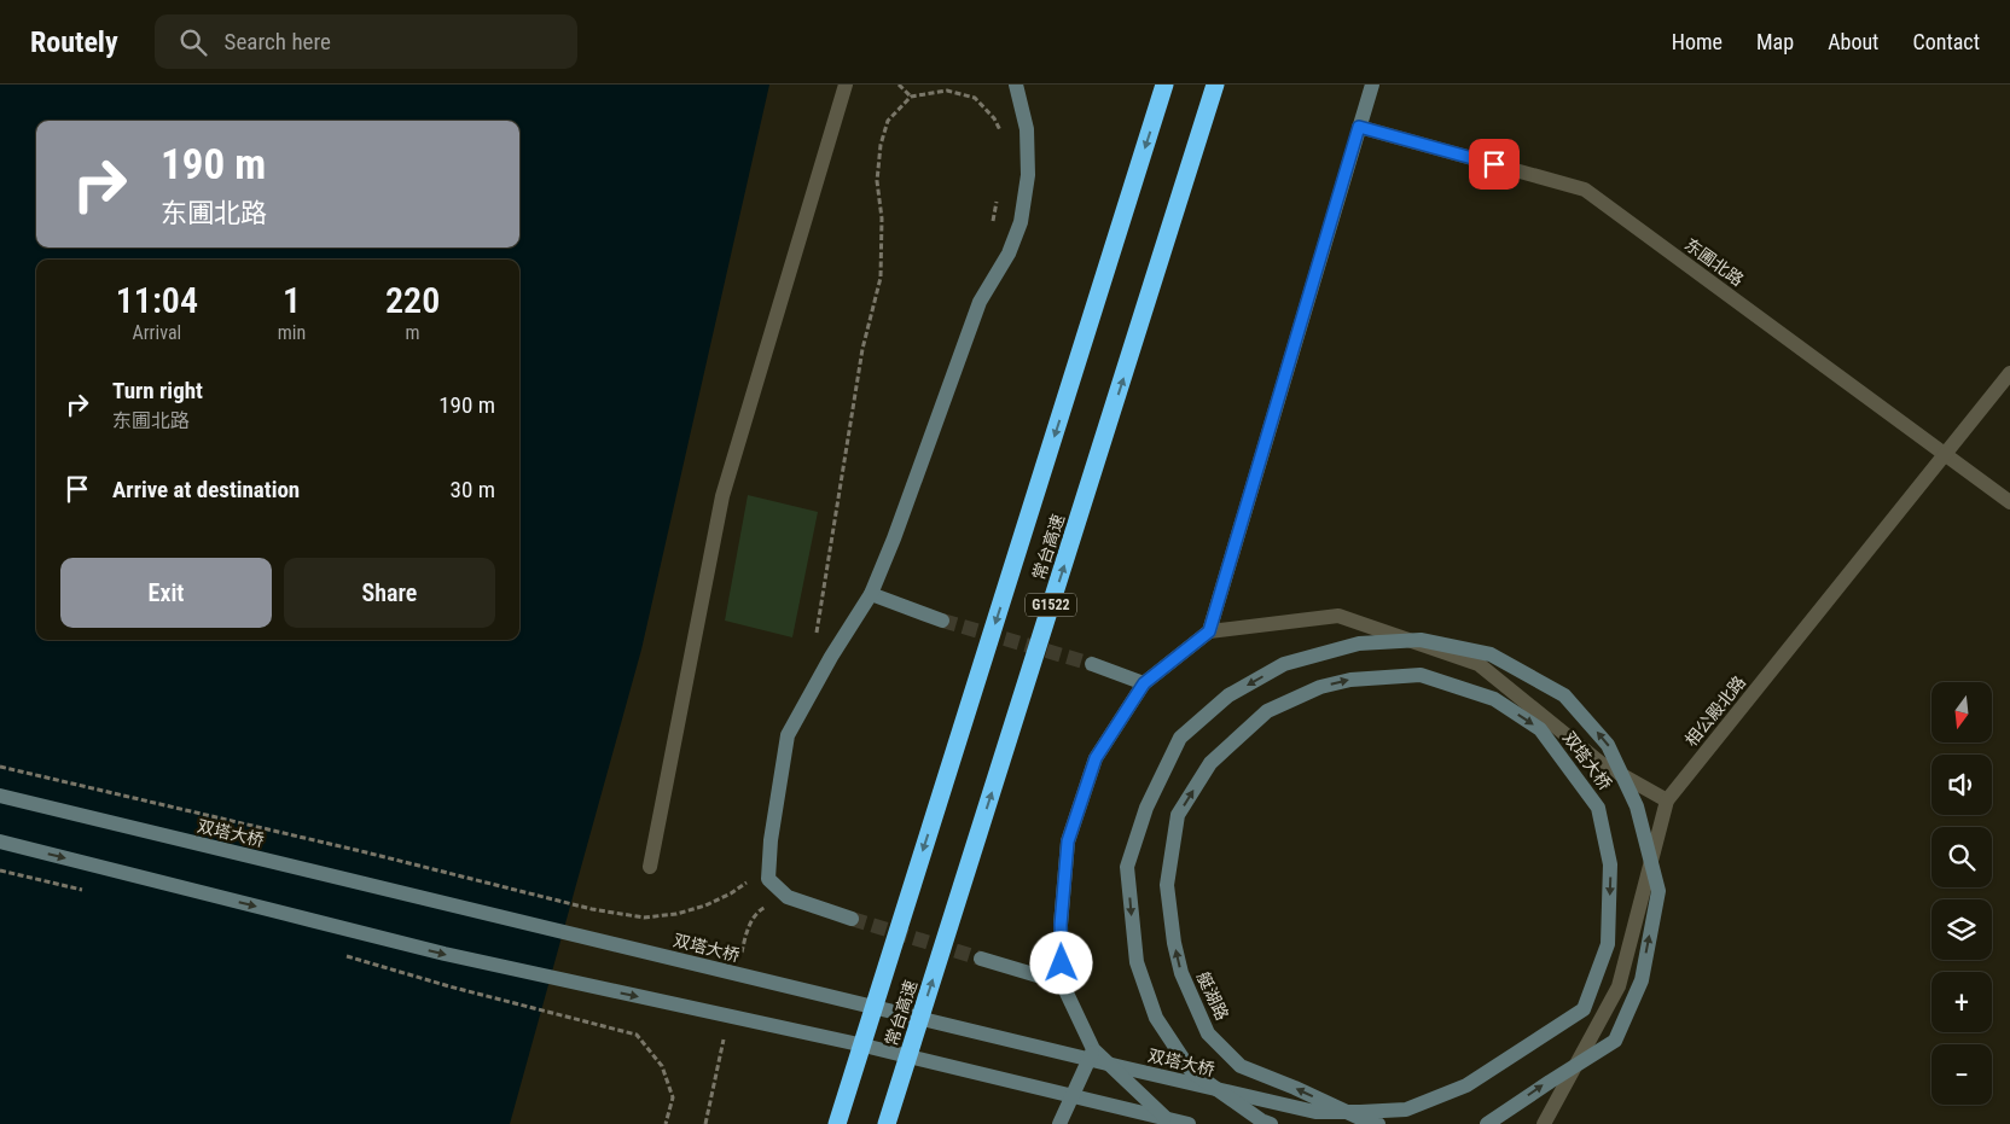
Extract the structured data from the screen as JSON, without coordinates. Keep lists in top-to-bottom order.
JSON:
{
  "streets": {
    "highway": ["常台高速", "G1522"],
    "main road": ["双塔大桥", "艇湖路"],
    "street": ["东圃北路", "相公殿北路"]
  },
  "crossings": [
    ["东圃北路", "相公殿北路"],
    ["双塔大桥", "艇湖路"]
  ],
  "north": "bottom",
  "page": {
    "header": "Routely",
    "search": "Search here",
    "nav": [
      "Home",
      "Map",
      "About",
      "Contact"
    ],
    "turn": ["190 m", "东圃北路"],
    "eta": [
      "11:04",
      "Arrival",
      "1",
      "min",
      "220",
      "m"
    ],
    "list": [
      {
        "name": "Turn right",
        "note": "东圃北路",
        "value": "190 m"
      },
      {
        "name": "Arrive at destination",
        "value": "30 m"
      }
    ],
    "buttons": ["Exit", "Share"],
    "map_buttons": ["+", "−"]
  }
}
